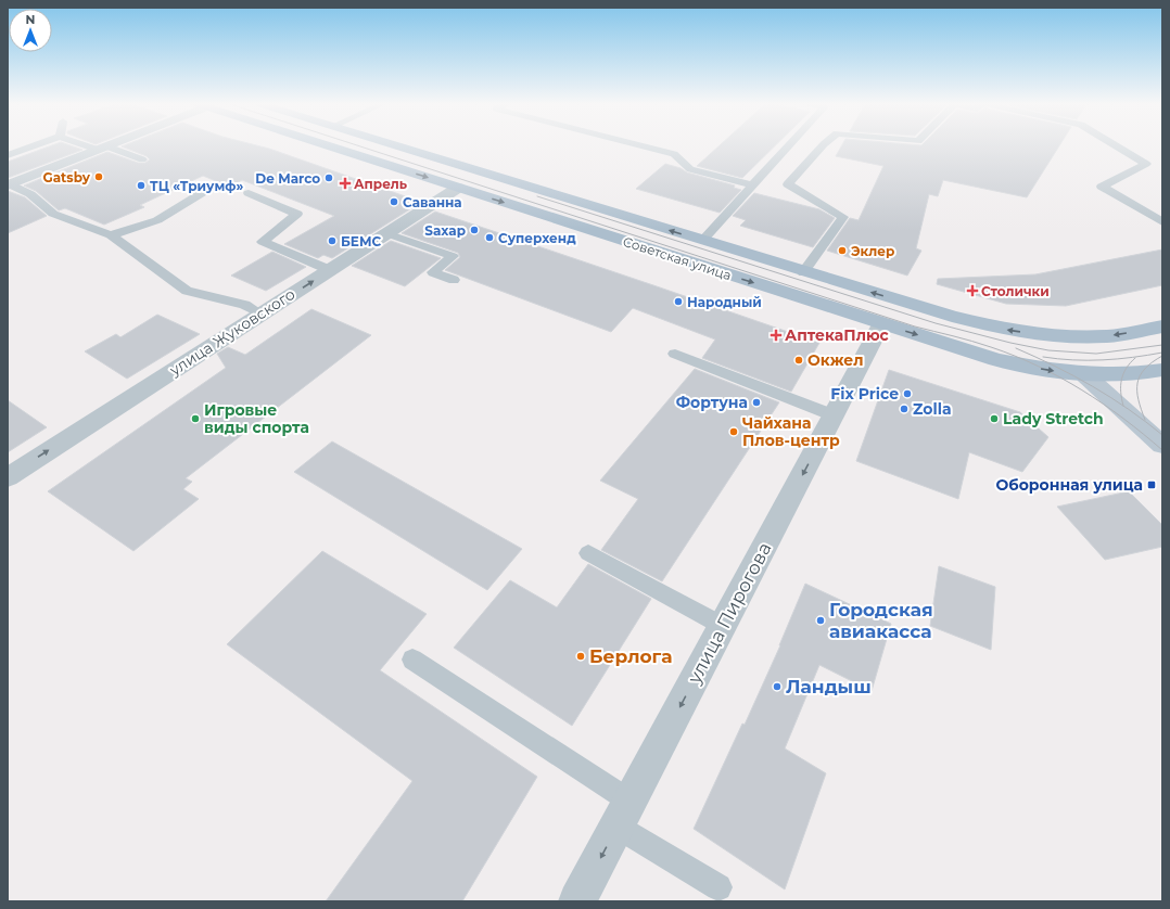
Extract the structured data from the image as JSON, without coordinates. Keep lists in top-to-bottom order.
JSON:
{
  "streets": {
    "main road": ["Советская улица"],
    "street": ["улица Жуковского", "улица Пирогова"]
  },
  "crossings": [
    ["Советская улица", "улица Жуковского"],
    ["Советская улица", "улица Пирогова"]
  ],
  "one_way": ["улица Жуковского", "улица Пирогова"],
  "places": {
    "other": [
      "Gatsby",
      "De Marco",
      "ТЦ «Триумф»",
      "Саванна",
      "Saxap",
      "Суперхенд",
      "БЕМС",
      "Эклер",
      "Народный",
      "Окжел",
      "Fix Price",
      "Фортуна",
      "Zolla",
      "Игровые виды спорта",
      "Lady Stretch",
      "Чайхана Плов-центр",
      "Городская авиакасса",
      "Берлога",
      "Ландыш"
    ],
    "health": ["Апрель", "Столички", "АптекаПлюс"],
    "transit": ["Оборонная улица"]
  },
  "north": "top"
}
